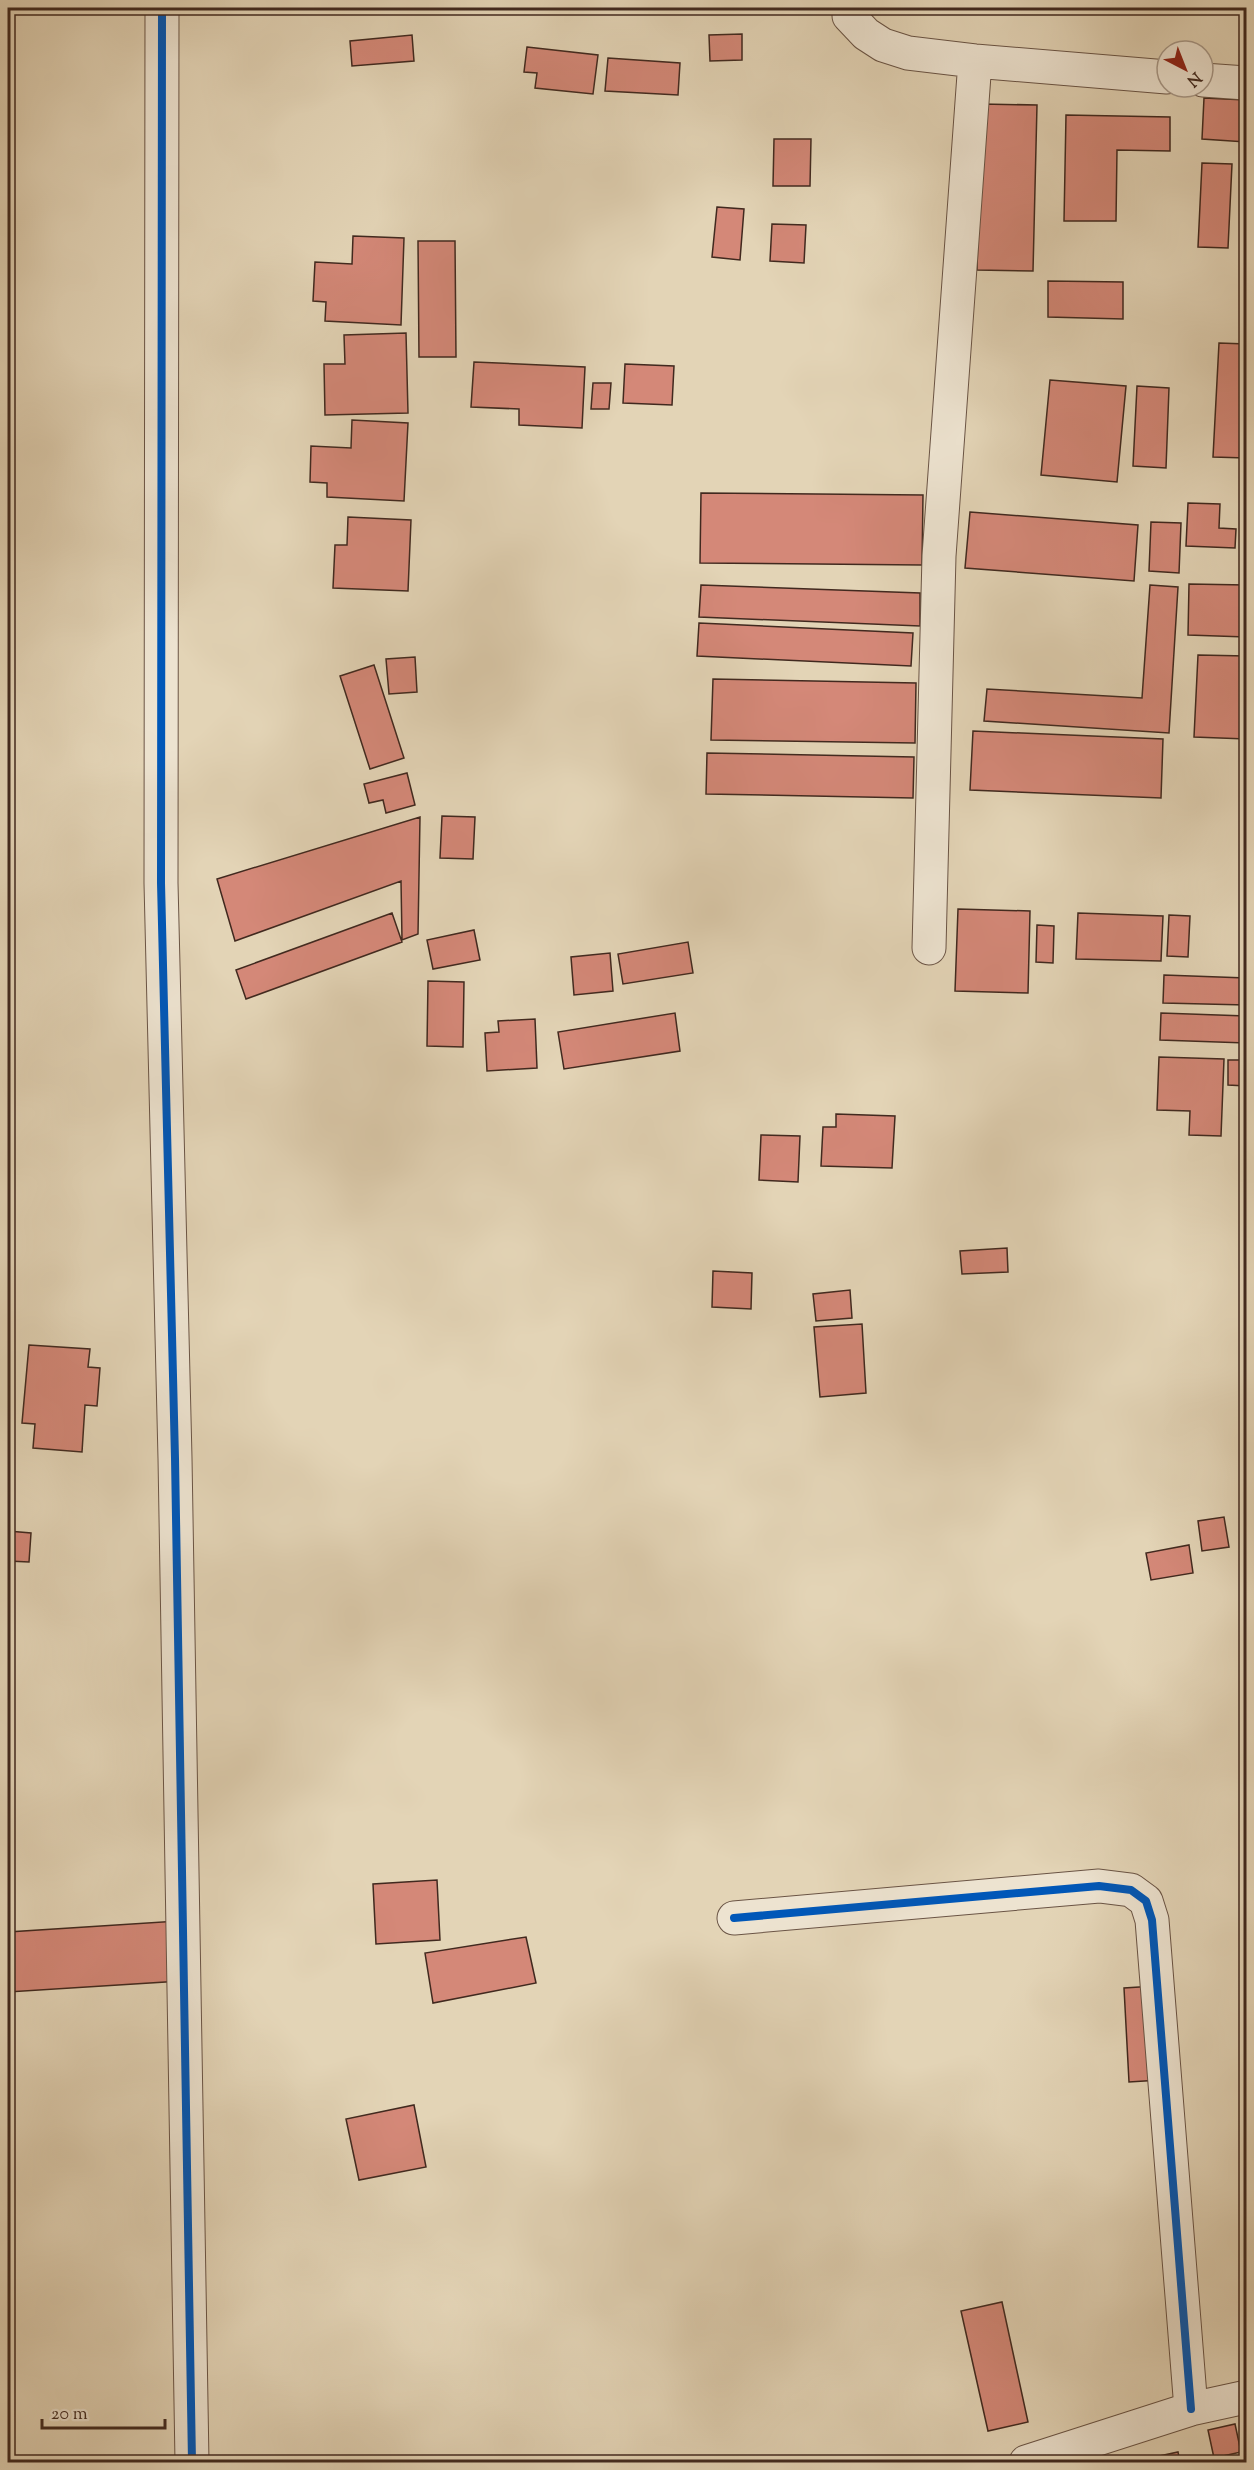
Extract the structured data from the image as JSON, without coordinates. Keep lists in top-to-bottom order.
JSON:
{
  "scale_bar": "20 m",
  "north": "bottom right"
}
